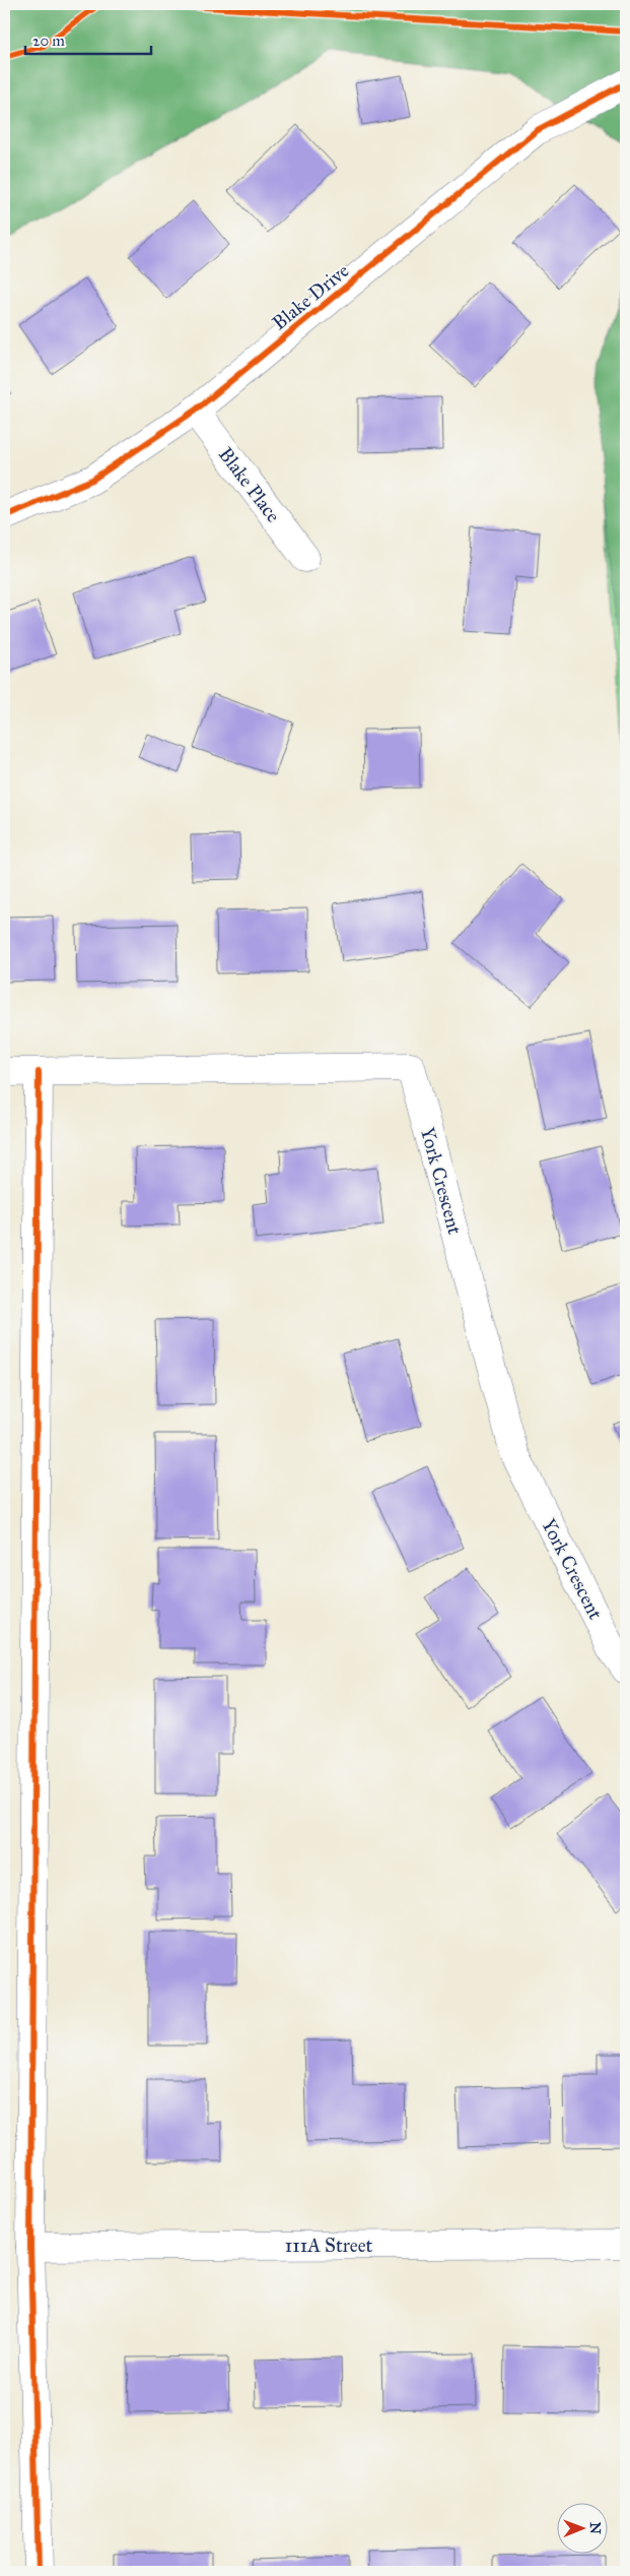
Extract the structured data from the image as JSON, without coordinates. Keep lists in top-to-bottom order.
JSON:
{
  "streets": {
    "street": [
      "Blake Drive",
      "Blake Place",
      "York Crescent",
      "111A Street"
    ]
  },
  "crossings": [
    ["Blake Drive", "Blake Place"]
  ],
  "scale_bar": "20 m",
  "north": "right"
}
